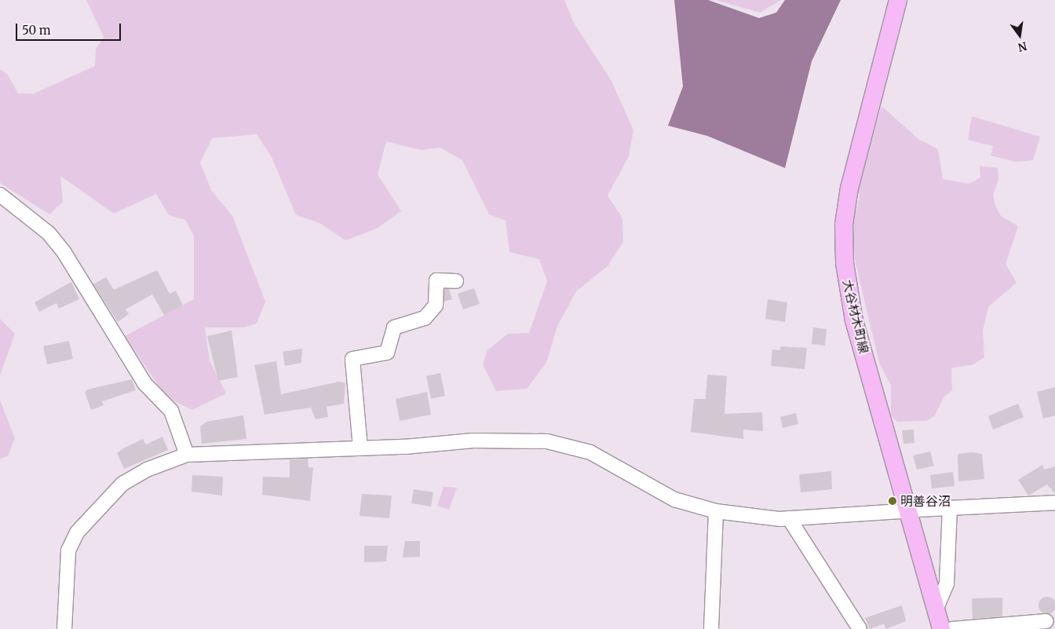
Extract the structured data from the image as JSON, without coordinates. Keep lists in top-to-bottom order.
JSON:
{
  "streets": {
    "main road": ["大谷材木町線"]
  },
  "places": ["明善谷沼"],
  "scale_bar": "50 m",
  "north": "bottom"
}
